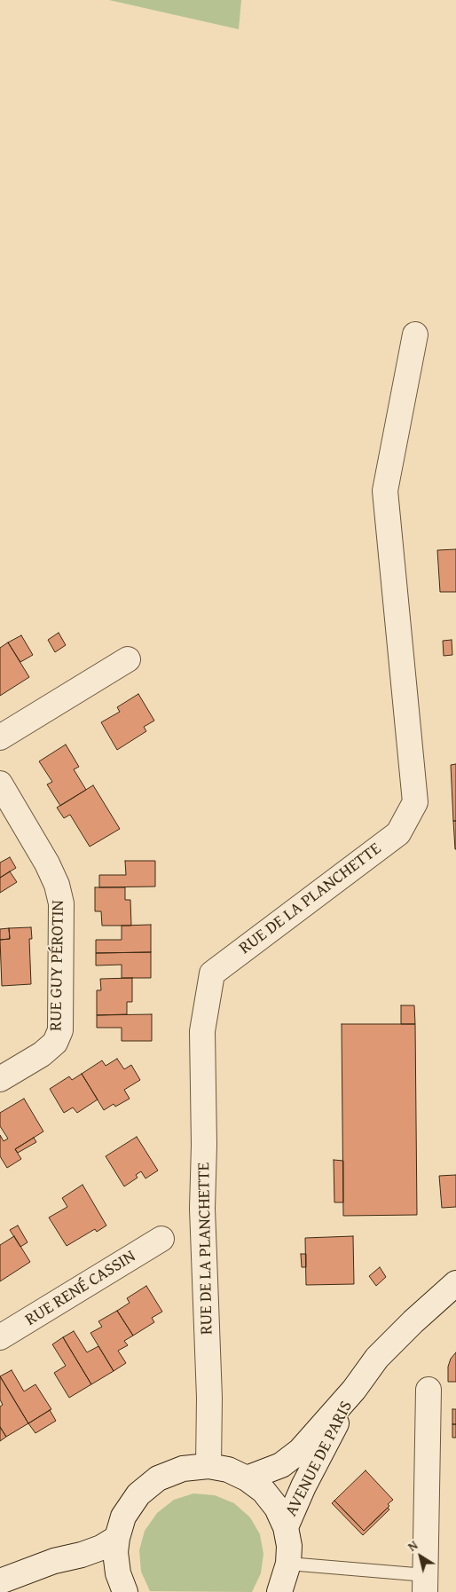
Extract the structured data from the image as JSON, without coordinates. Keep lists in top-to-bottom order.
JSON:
{
  "streets": {
    "street": [
      "RUE DE LA PLANCHETTE",
      "RUE GUY PÉROTIN",
      "RUE RENÉ CASSIN",
      "AVENUE DE PARIS"
    ]
  },
  "north": "top left"
}
